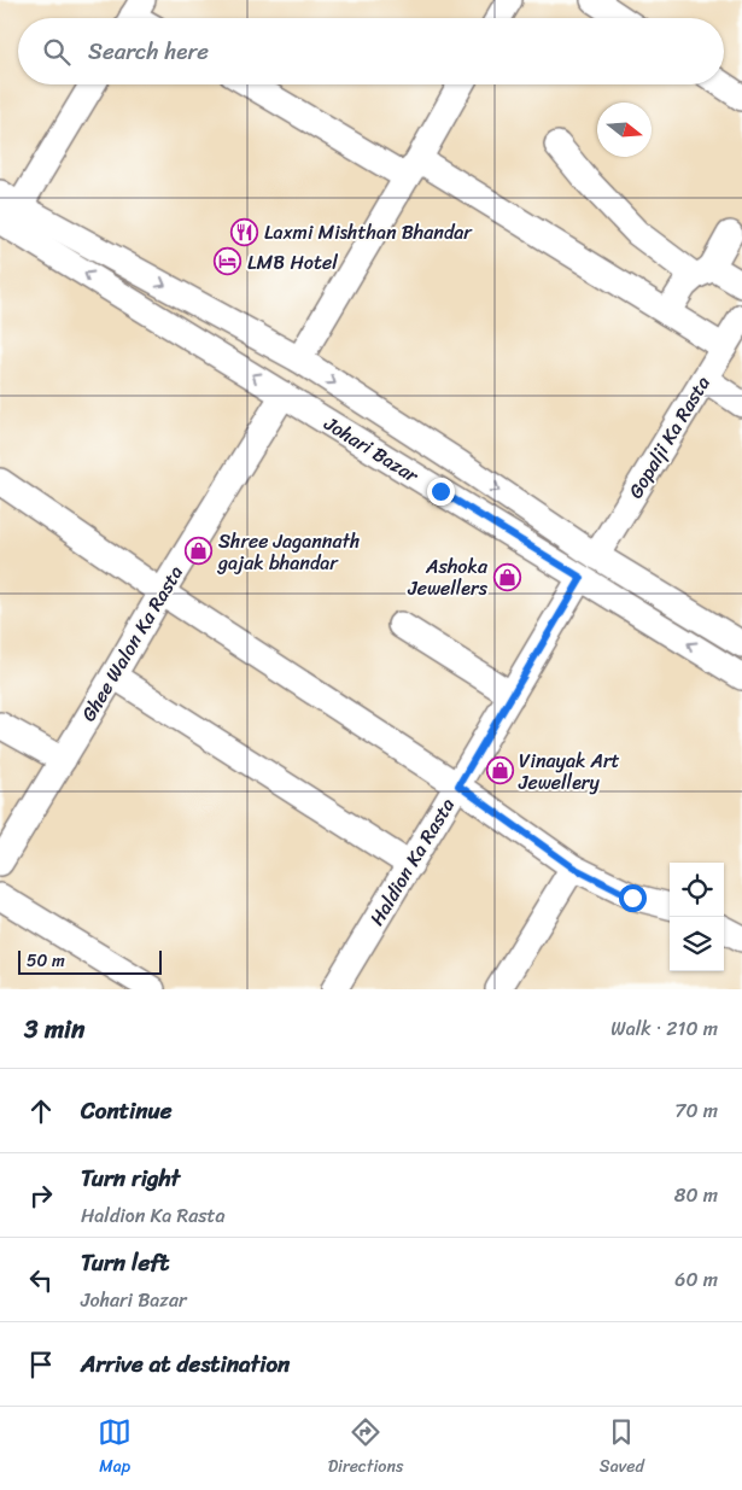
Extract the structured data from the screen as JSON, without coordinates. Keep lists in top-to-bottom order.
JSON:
{
  "streets": {
    "street": [
      "Gopalji Ka Rasta",
      "Johari Bazar",
      "Ghee Walon Ka Rasta",
      "Haldion Ka Rasta"
    ]
  },
  "crossings": [
    ["Gopalji Ka Rasta", "Johari Bazar"],
    ["Johari Bazar", "Ghee Walon Ka Rasta"],
    ["Johari Bazar", "Haldion Ka Rasta"]
  ],
  "places": {
    "restaurant": ["Laxmi Mishthan Bhandar"],
    "hotel": ["LMB Hotel"],
    "shop": ["Shree Jagannath gajak bhandar", "Ashoka Jewellers", "Vinayak Art Jewellery"]
  },
  "scale_bar": "50 m",
  "north": "right",
  "page": {
    "search": "Search here",
    "scale": "50 m",
    "heading": ["3 min", "Walk · 210 m"],
    "list": [
      ["Continue", "70 m"],
      ["Turn right", "Haldion Ka Rasta", "80 m"],
      ["Turn left", "Johari Bazar", "60 m"],
      "Arrive at destination"
    ],
    "nav": ["Map", "Directions", "Saved"]
  }
}
